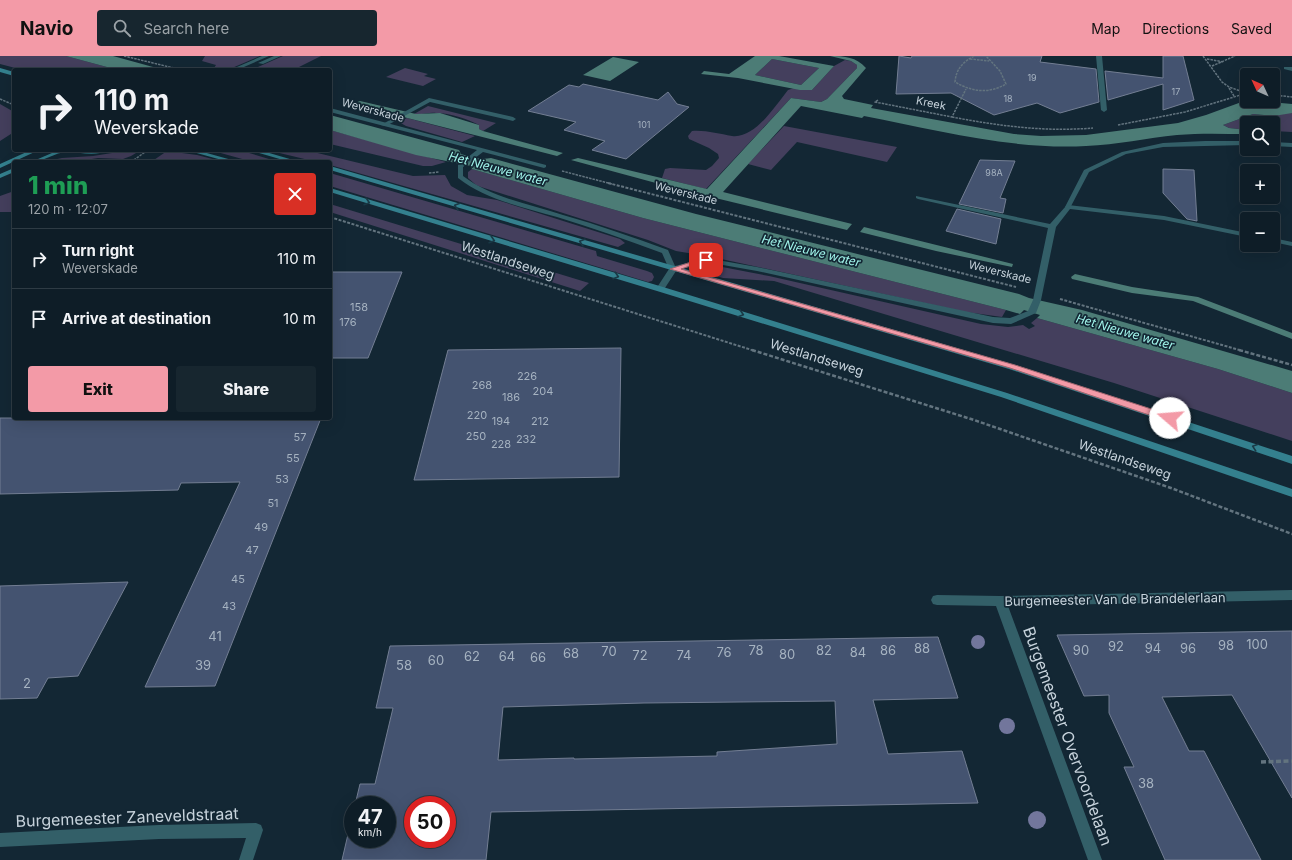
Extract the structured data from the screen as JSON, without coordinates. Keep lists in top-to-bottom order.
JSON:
{
  "streets": {
    "main road": ["Westlandseweg"],
    "street": [
      "Weverskade",
      "Burgemeester Van de Brandelerlaan",
      "Burgemeester Overvoordelaan",
      "Burgemeester Zaneveldstraat"
    ],
    "path": ["Kreek"]
  },
  "crossings": [
    ["Burgemeester Van de Brandelerlaan", "Burgemeester Overvoordelaan"]
  ],
  "water": ["Het Nieuwe water"],
  "house_numbers": [
    "19",
    "17",
    "18",
    "101",
    "98A",
    "158",
    "176",
    "226",
    "268",
    "204",
    "186",
    "220",
    "194",
    "212",
    "250",
    "57",
    "232",
    "228",
    "55",
    "53",
    "51",
    "49",
    "47",
    "45",
    "43",
    "41",
    "100",
    "98",
    "92",
    "88",
    "94",
    "96",
    "78",
    "82",
    "86",
    "90",
    "70",
    "76",
    "84",
    "68",
    "80",
    "72",
    "74",
    "62",
    "64",
    "66",
    "60",
    "39",
    "58",
    "2",
    "38"
  ],
  "north": "top left",
  "page": {
    "header": "Navio",
    "search": "Search here",
    "nav": ["Map", "Directions", "Saved"],
    "map_buttons": ["+", "−"],
    "turn": ["110 m", "Weverskade"],
    "heading": ["1 min", "120 m · 12:07"],
    "list": [
      {
        "name": "Turn right",
        "note": "Weverskade",
        "value": "110 m"
      },
      {
        "name": "Arrive at destination",
        "value": "10 m"
      }
    ],
    "buttons": ["Exit", "Share"],
    "speed": "47 km/h",
    "limit": "50"
  }
}
